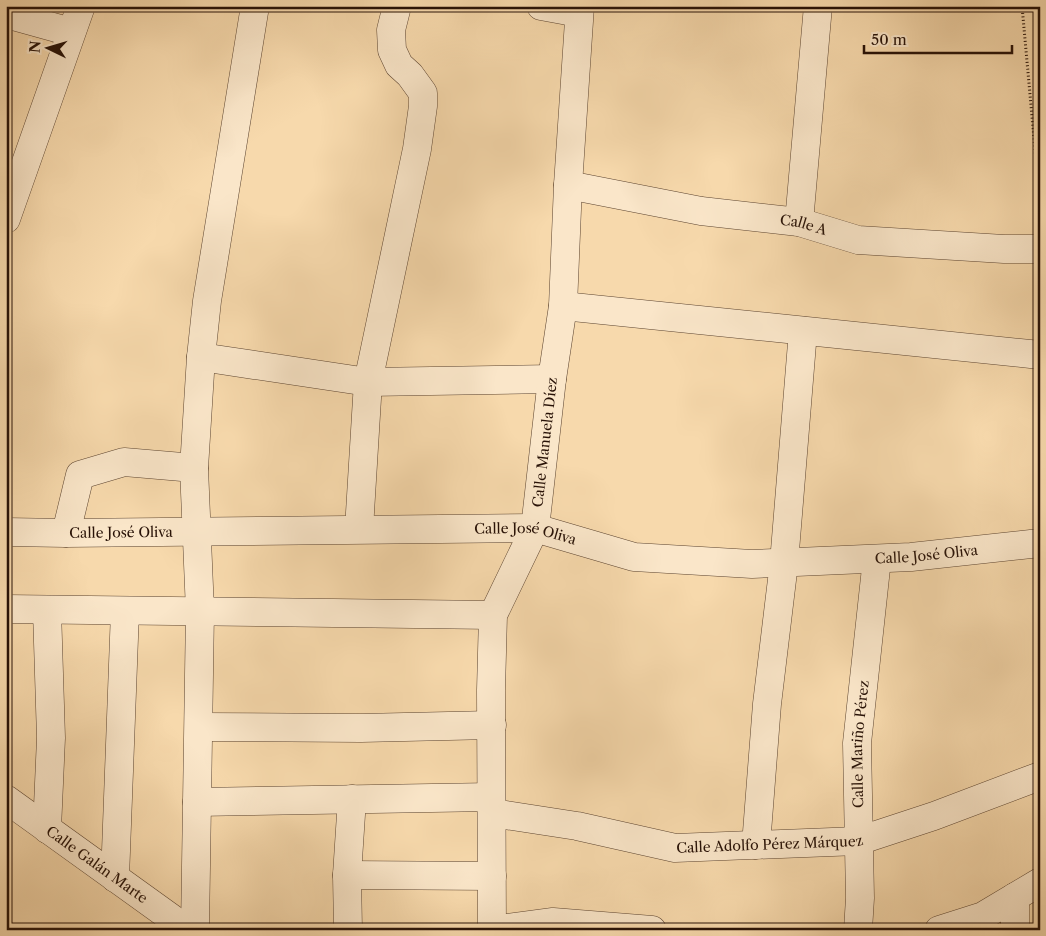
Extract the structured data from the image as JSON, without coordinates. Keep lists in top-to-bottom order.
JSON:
{
  "streets": {
    "street": [
      "Calle A",
      "Calle Manuela Díez",
      "Calle José Oliva",
      "Calle Mariño Pérez",
      "Calle Adolfo Pérez Márquez",
      "Calle Galán Marte"
    ]
  },
  "crossings": [
    ["Calle A", "Calle Manuela Díez"],
    ["Calle Manuela Díez", "Calle José Oliva"],
    ["Calle Manuela Díez", "Calle Adolfo Pérez Márquez"],
    ["Calle José Oliva", "Calle Mariño Pérez"],
    ["Calle Mariño Pérez", "Calle Adolfo Pérez Márquez"]
  ],
  "scale_bar": "50 m",
  "north": "left"
}
